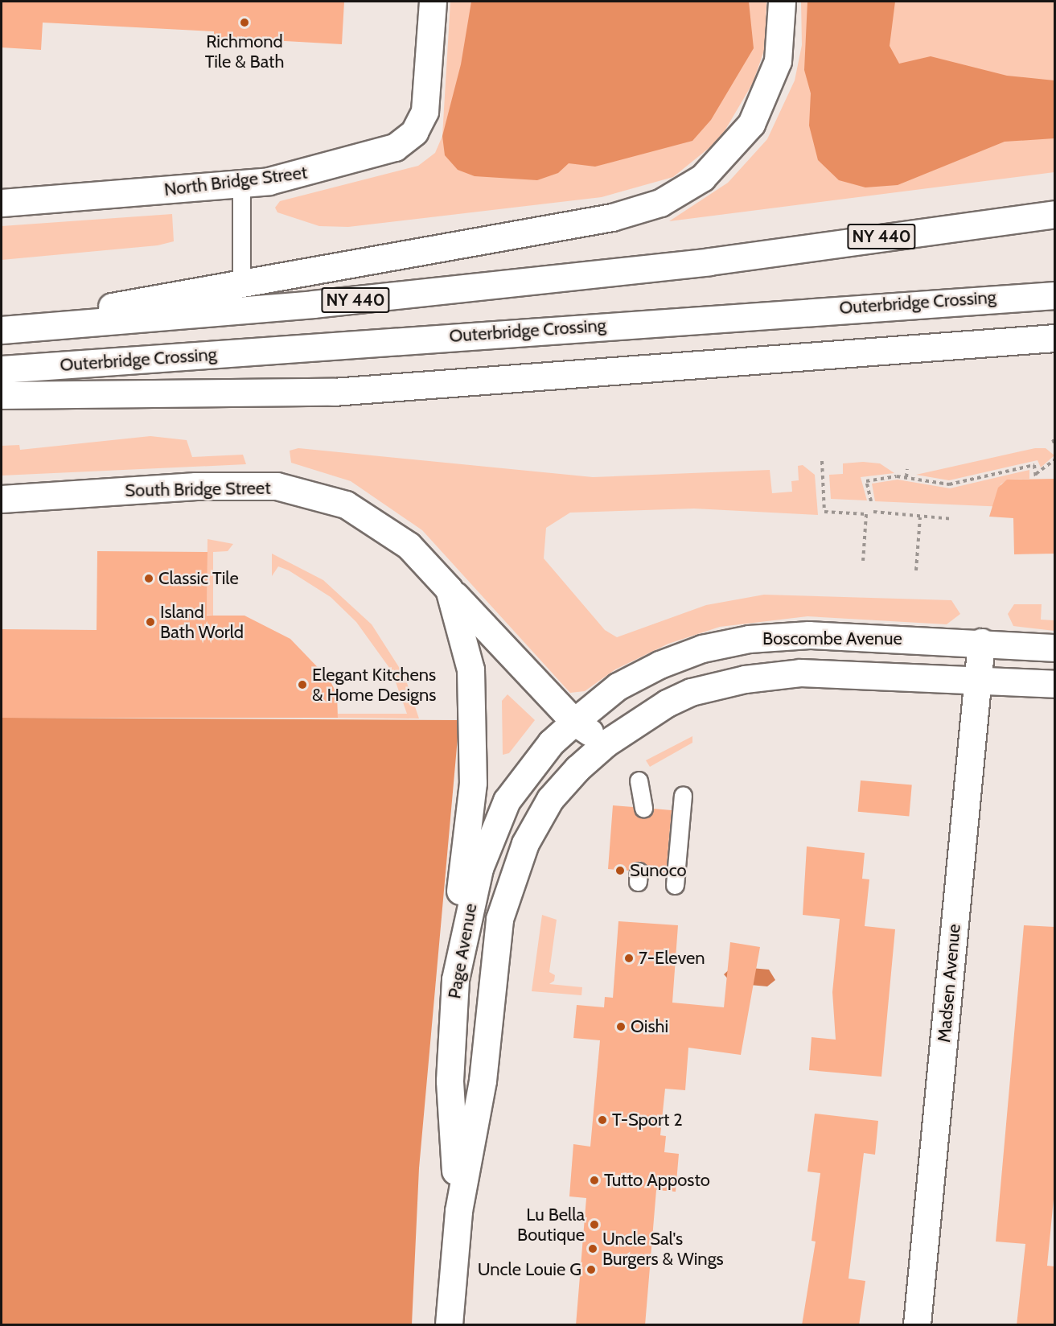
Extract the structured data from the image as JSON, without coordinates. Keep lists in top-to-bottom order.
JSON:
{
  "streets": {
    "main road": [
      "North Bridge Street",
      "NY 440",
      "Outerbridge Crossing",
      "South Bridge Street",
      "Boscombe Avenue",
      "Page Avenue",
      "Madsen Avenue"
    ]
  },
  "crossings": [
    ["South Bridge Street", "Boscombe Avenue"],
    ["South Bridge Street", "Page Avenue"],
    ["Boscombe Avenue", "Page Avenue"],
    ["Boscombe Avenue", "Madsen Avenue"]
  ],
  "places": [
    "Richmond Tile & Bath",
    "Classic Tile",
    "Island Bath World",
    "Elegant Kitchens & Home Designs",
    "Sunoco",
    "7-Eleven",
    "Oishi",
    "T-Sport 2",
    "Tutto Apposto",
    "Lu Bella Boutique",
    "Uncle Sal's Burgers & Wings",
    "Uncle Louie G"
  ]
}
